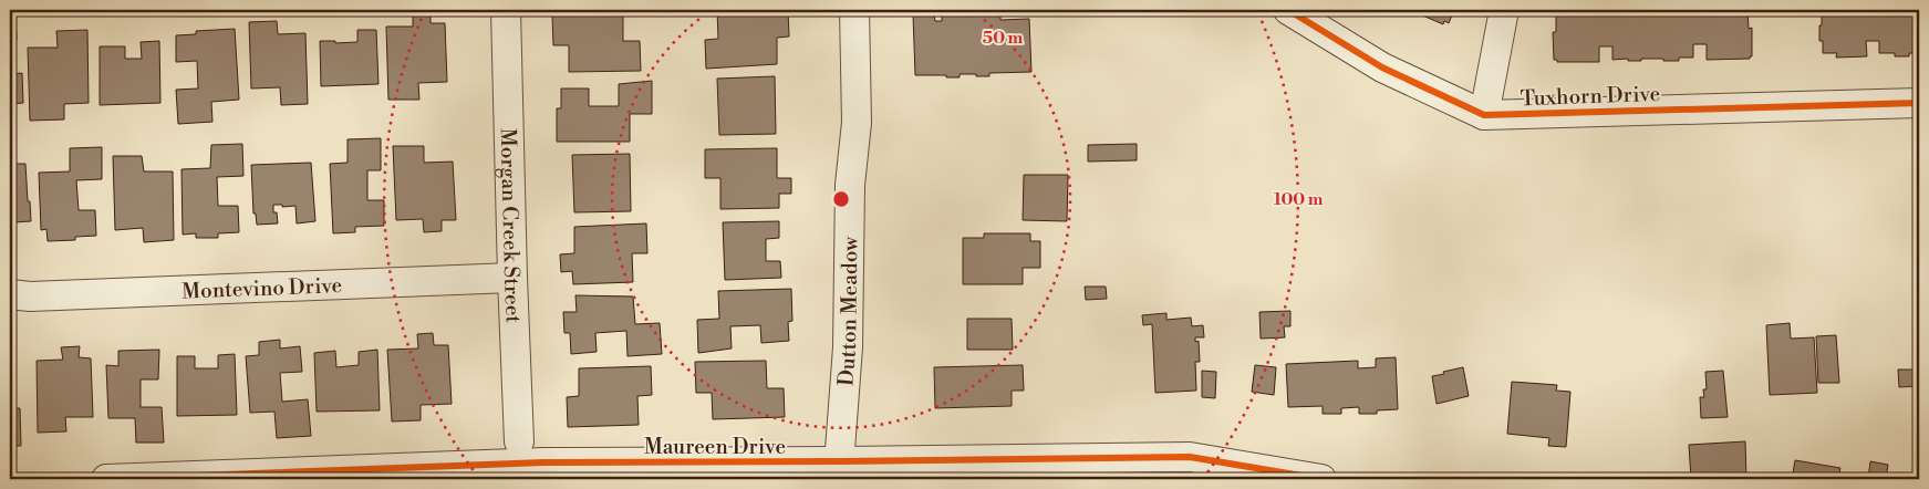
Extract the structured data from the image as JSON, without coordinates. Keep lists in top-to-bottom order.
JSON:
{
  "streets": {
    "street": [
      "Tuxhorn Drive",
      "Morgan Creek Street",
      "Montevino Drive",
      "Dutton Meadow",
      "Maureen Drive"
    ]
  },
  "crossings": [
    ["Morgan Creek Street", "Montevino Drive"],
    ["Dutton Meadow", "Maureen Drive"]
  ],
  "rings": ["50 m", "100 m"]
}
